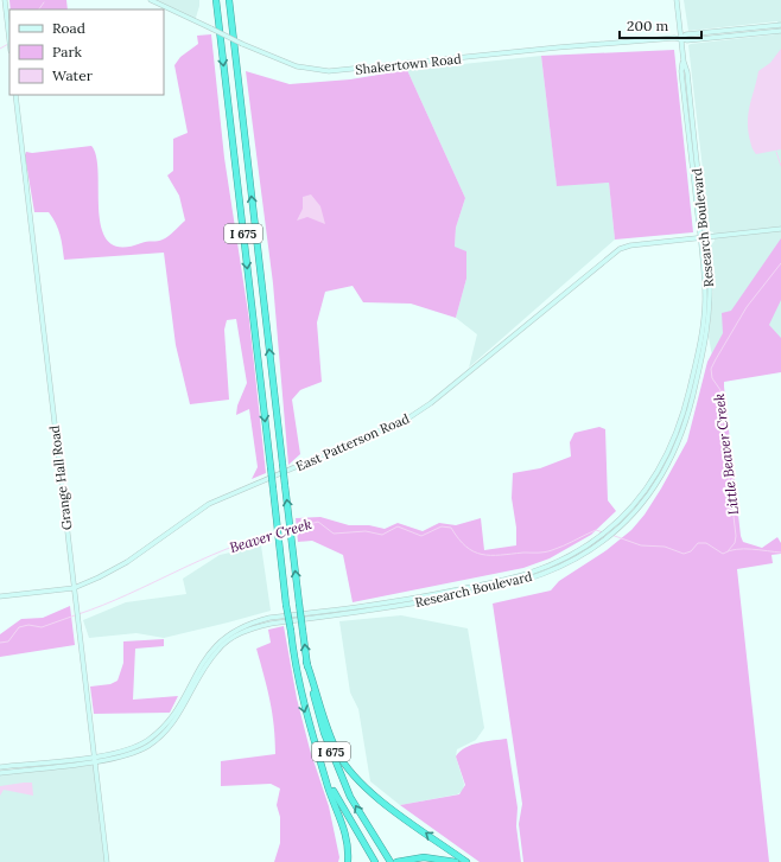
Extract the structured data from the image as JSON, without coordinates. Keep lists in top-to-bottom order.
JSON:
{
  "streets": {
    "highway": ["I 675"],
    "main road": [
      "Shakertown Road",
      "Research Boulevard",
      "East Patterson Road",
      "Grange Hall Road"
    ]
  },
  "crossings": [
    ["Shakertown Road", "Research Boulevard"],
    ["Research Boulevard", "East Patterson Road"],
    ["Research Boulevard", "Grange Hall Road"],
    ["East Patterson Road", "Grange Hall Road"]
  ],
  "water": ["Little Beaver Creek", "Beaver Creek"],
  "legend": ["Road", "Park", "Water"],
  "scale_bar": "200 m"
}
